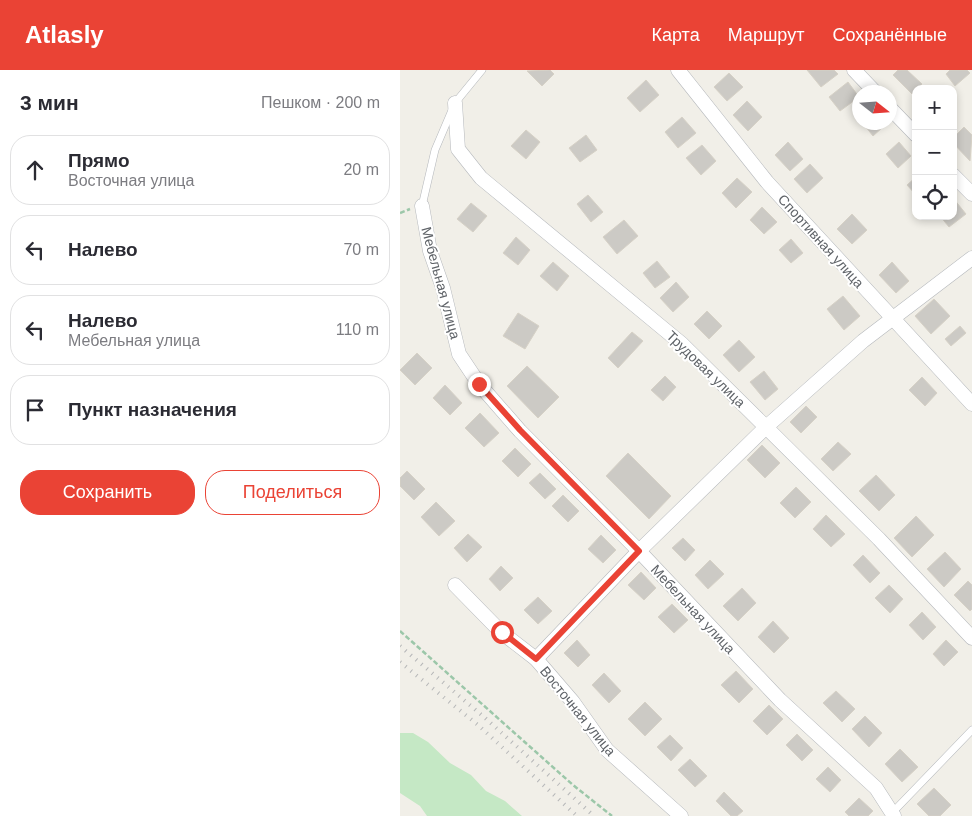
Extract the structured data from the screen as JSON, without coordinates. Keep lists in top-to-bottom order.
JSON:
{
  "streets": {
    "street": [
      "Спортивная улица",
      "Мебельная улица",
      "Трудовая улица",
      "Восточная улица"
    ]
  },
  "north": "right",
  "page": {
    "header": "Atlasly",
    "nav": ["Карта", "Маршрут", "Сохранённые"],
    "heading": ["3 мин", "Пешком · 200 m"],
    "map_buttons": ["+", "−"],
    "list": [
      ["Прямо", "Восточная улица", "20 m"],
      ["Налево", "70 m"],
      ["Налево", "Мебельная улица", "110 m"],
      "Пункт назначения"
    ],
    "buttons": ["Сохранить", "Поделиться"]
  }
}
